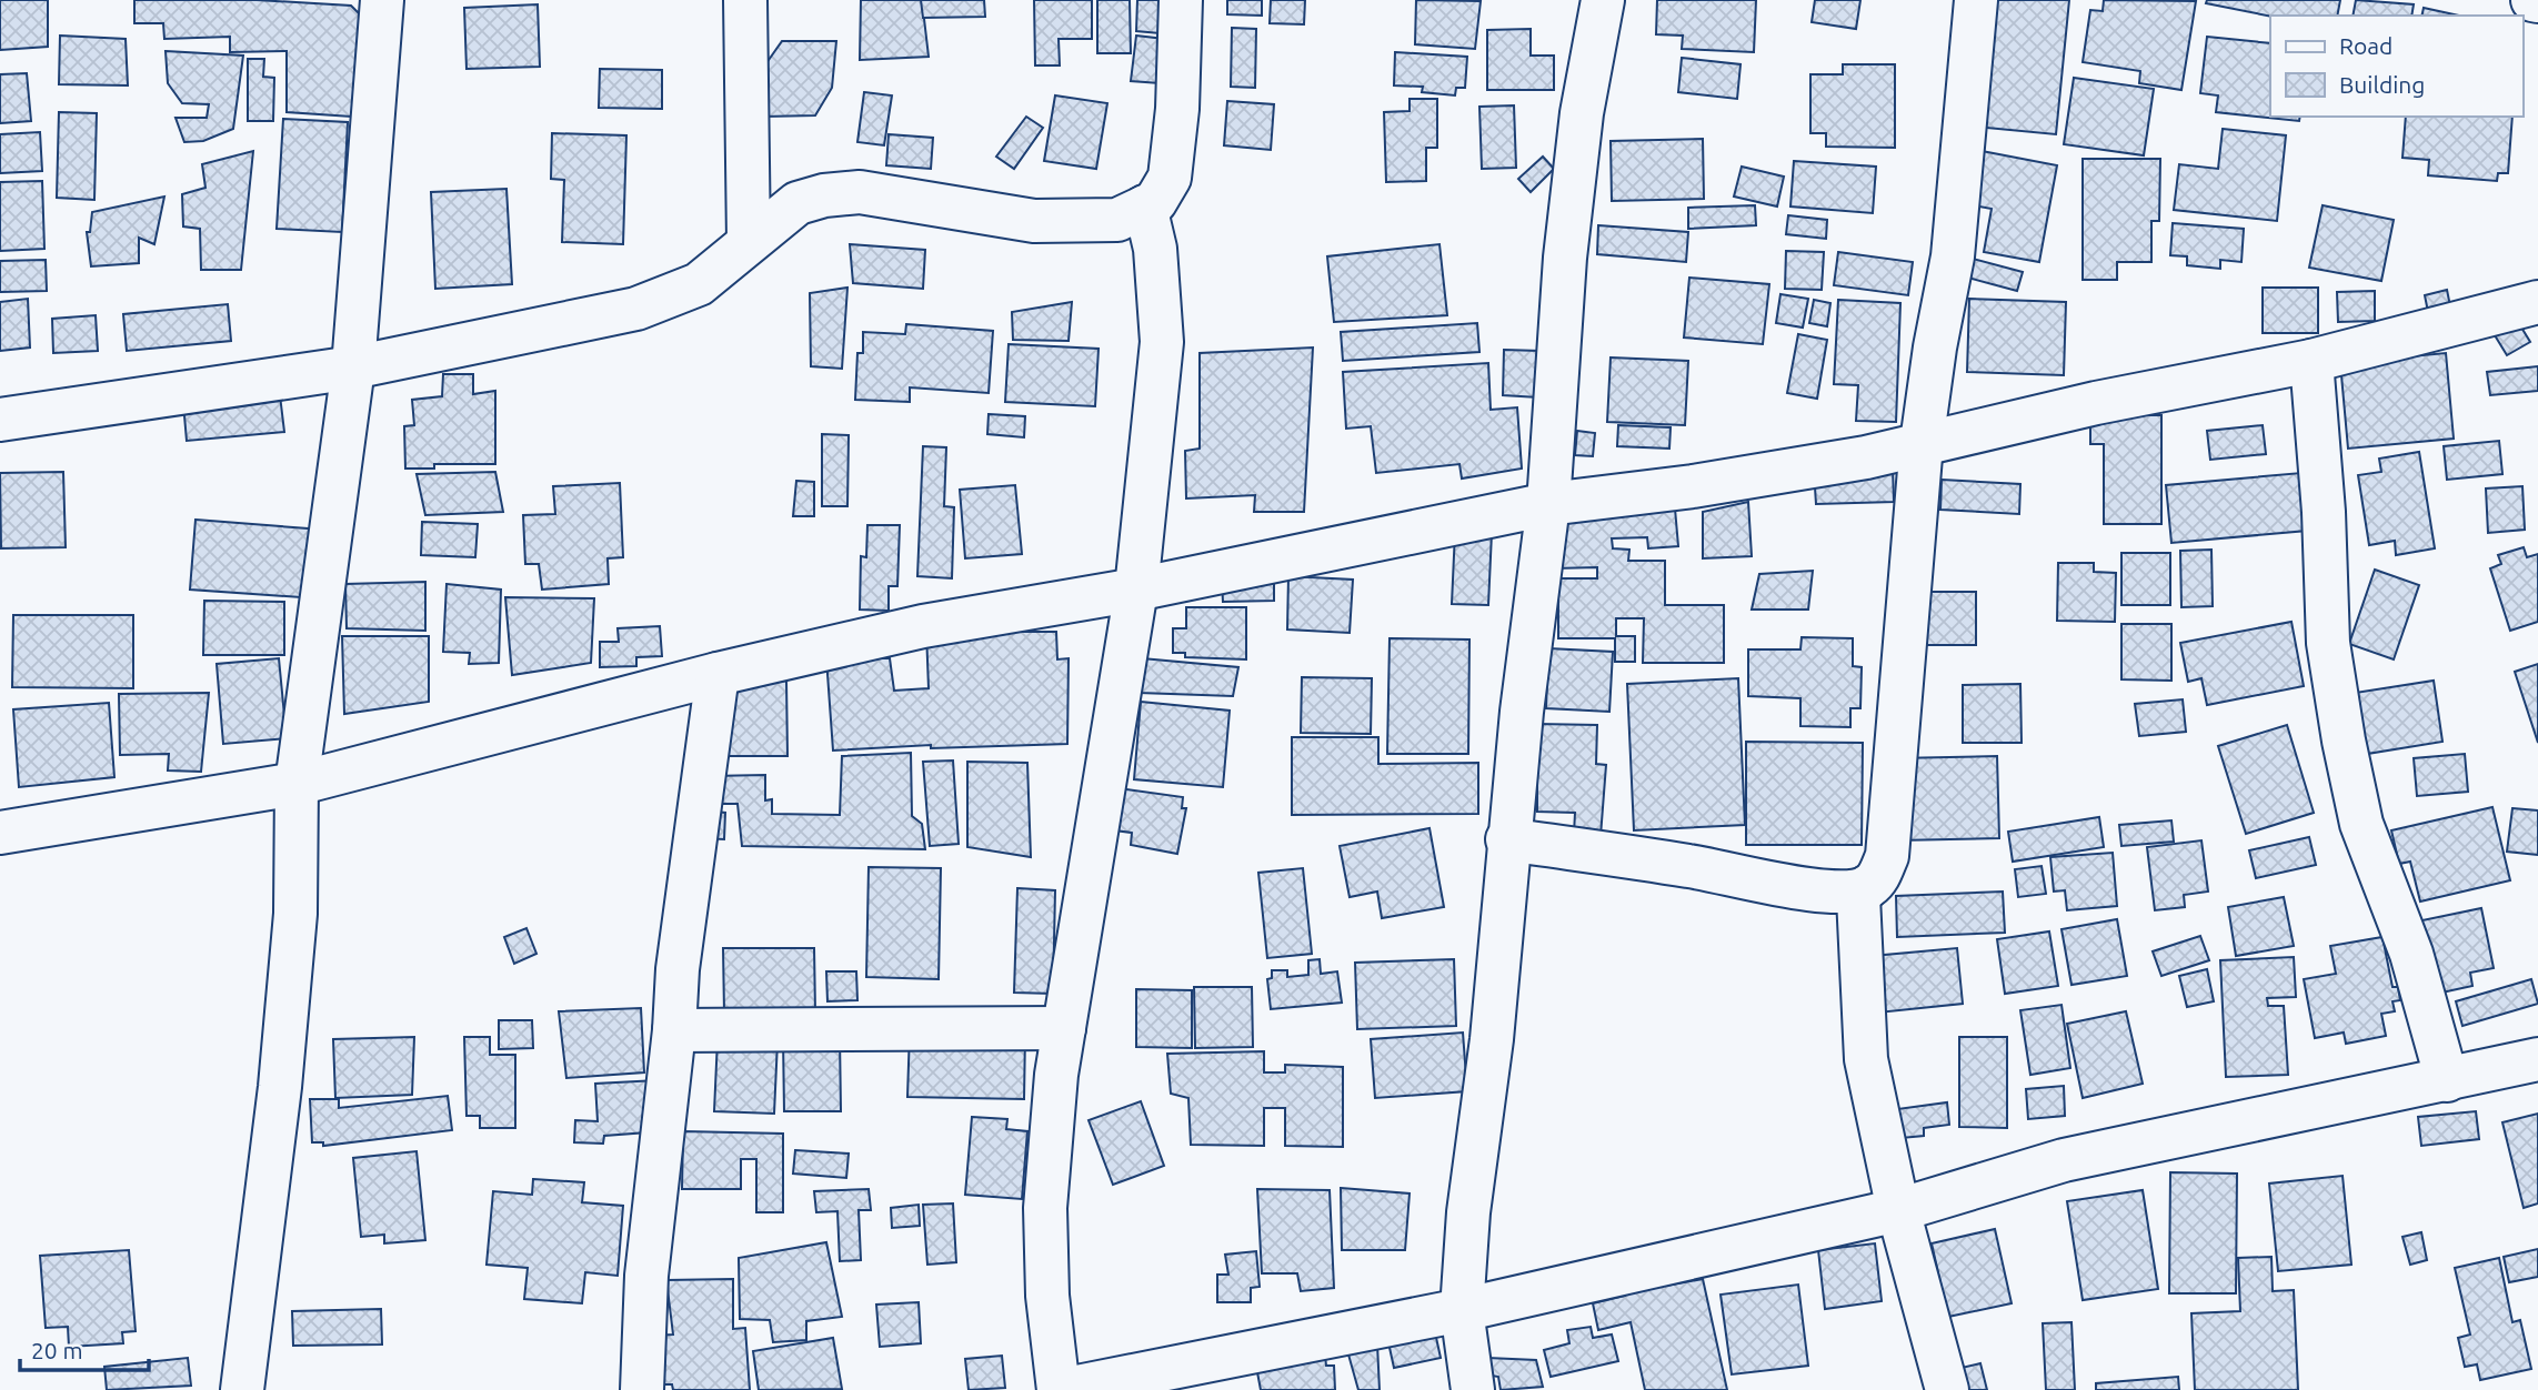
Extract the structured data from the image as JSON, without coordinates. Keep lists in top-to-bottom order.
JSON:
{
  "legend": ["Road", "Building"],
  "scale_bar": "20 m"
}
